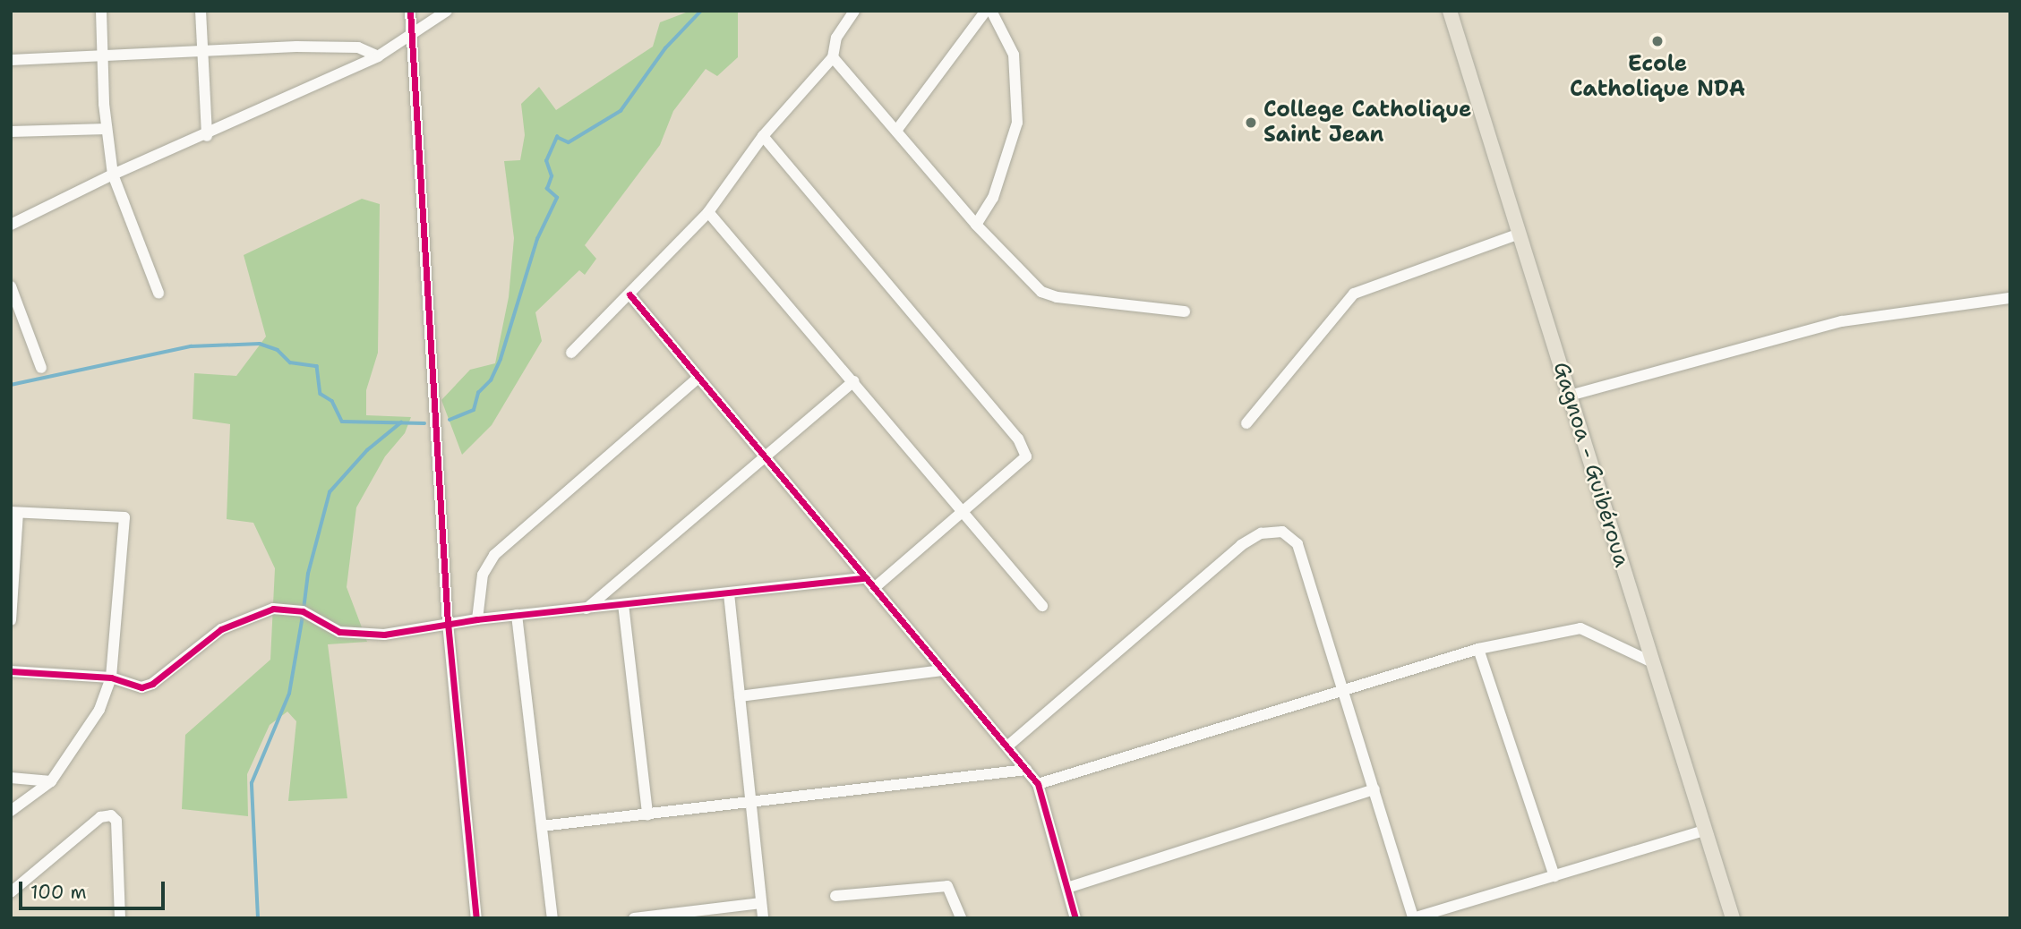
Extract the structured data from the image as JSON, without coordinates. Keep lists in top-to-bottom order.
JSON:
{
  "streets": {
    "main road": ["Gagnoa - Guibéroua"]
  },
  "places": ["Ecole Catholique NDA", "College Catholique Saint Jean"],
  "scale_bar": "100 m"
}
